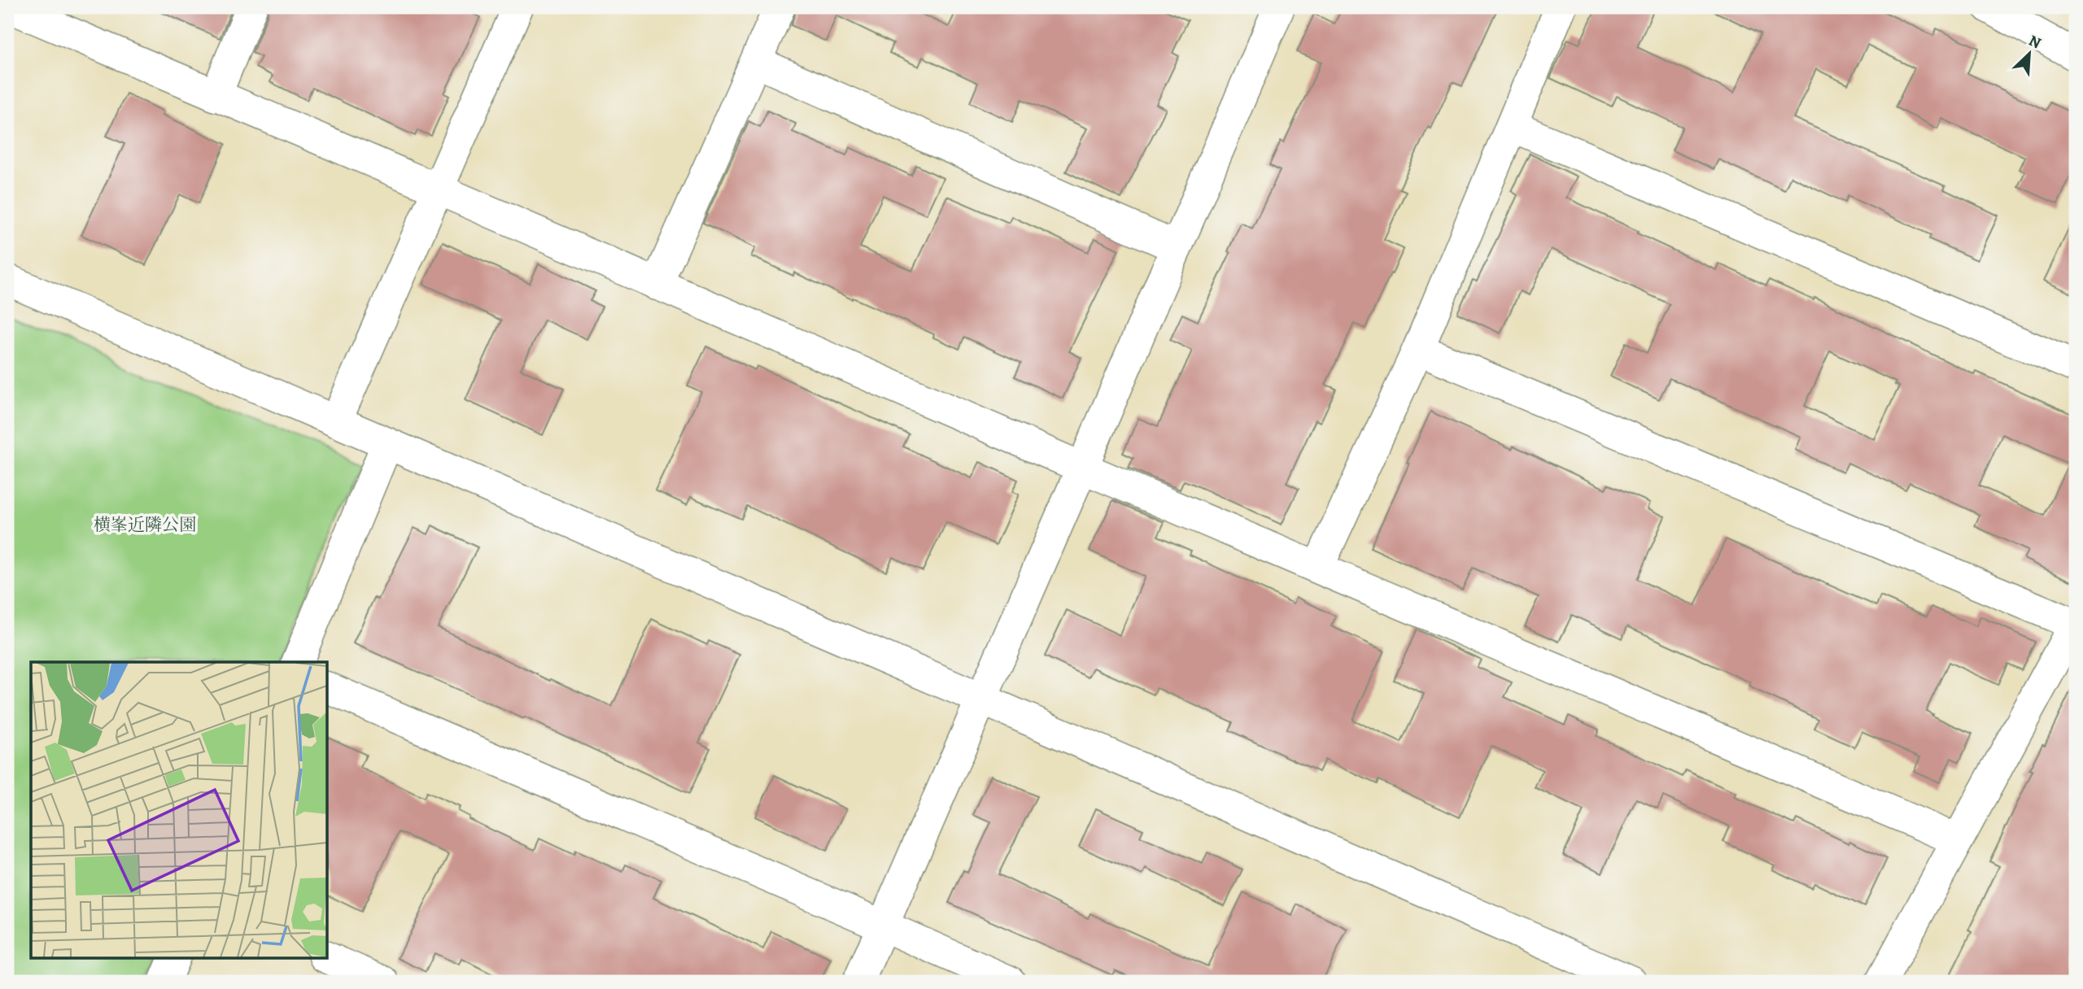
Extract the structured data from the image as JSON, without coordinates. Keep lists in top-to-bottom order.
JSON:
{
  "parks": ["横峯近隣公園"],
  "north": "top right"
}
